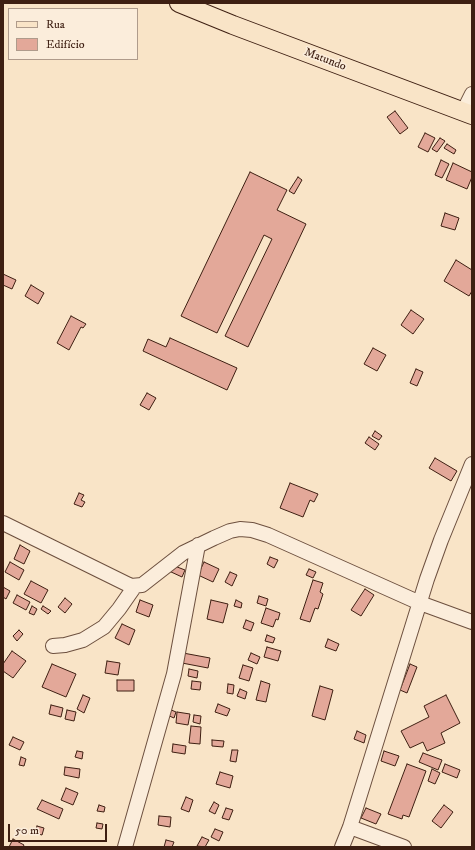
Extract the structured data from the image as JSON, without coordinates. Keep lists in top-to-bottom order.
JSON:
{
  "streets": {
    "main road": ["Matundo"]
  },
  "legend": ["Rua", "Edifício"],
  "scale_bar": "50 m"
}
